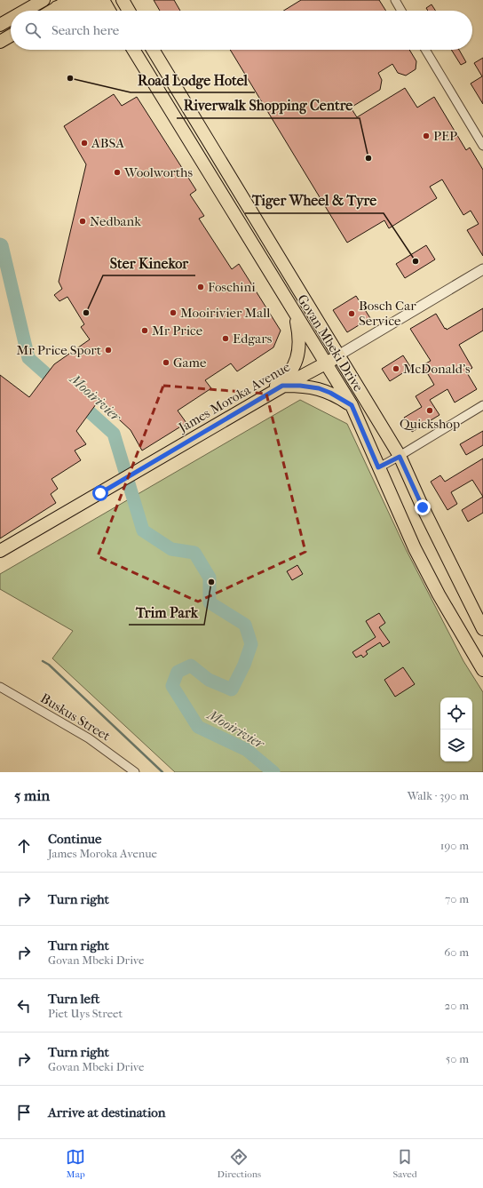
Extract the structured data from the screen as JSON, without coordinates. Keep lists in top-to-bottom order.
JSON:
{
  "streets": {
    "main road": ["Govan Mbeki Drive", "James Moroka Avenue"],
    "street": ["Buskus Street"]
  },
  "crossings": [
    ["Govan Mbeki Drive", "James Moroka Avenue"]
  ],
  "water": ["Mooirivier"],
  "places": [
    "Road Lodge Hotel",
    "PEP",
    "ABSA",
    "Riverwalk Shopping Centre",
    "Woolworths",
    "Nedbank",
    "Tiger Wheel & Tyre",
    "Foschini",
    "Ster Kinekor",
    "Mooirivier Mall",
    "Bosch Car Service",
    "Mr Price",
    "Edgars",
    "Mr Price Sport",
    "Game",
    "McDonald's",
    "Quickshop",
    "Trim Park"
  ],
  "page": {
    "search": "Search here",
    "heading": ["5 min", "Walk · 390 m"],
    "list": [
      ["Continue", "James Moroka Avenue", "190 m"],
      ["Turn right", "70 m"],
      ["Turn right", "Govan Mbeki Drive", "60 m"],
      ["Turn left", "Piet Uys Street", "20 m"],
      ["Turn right", "Govan Mbeki Drive", "50 m"],
      "Arrive at destination"
    ],
    "nav": ["Map", "Directions", "Saved"]
  }
}
